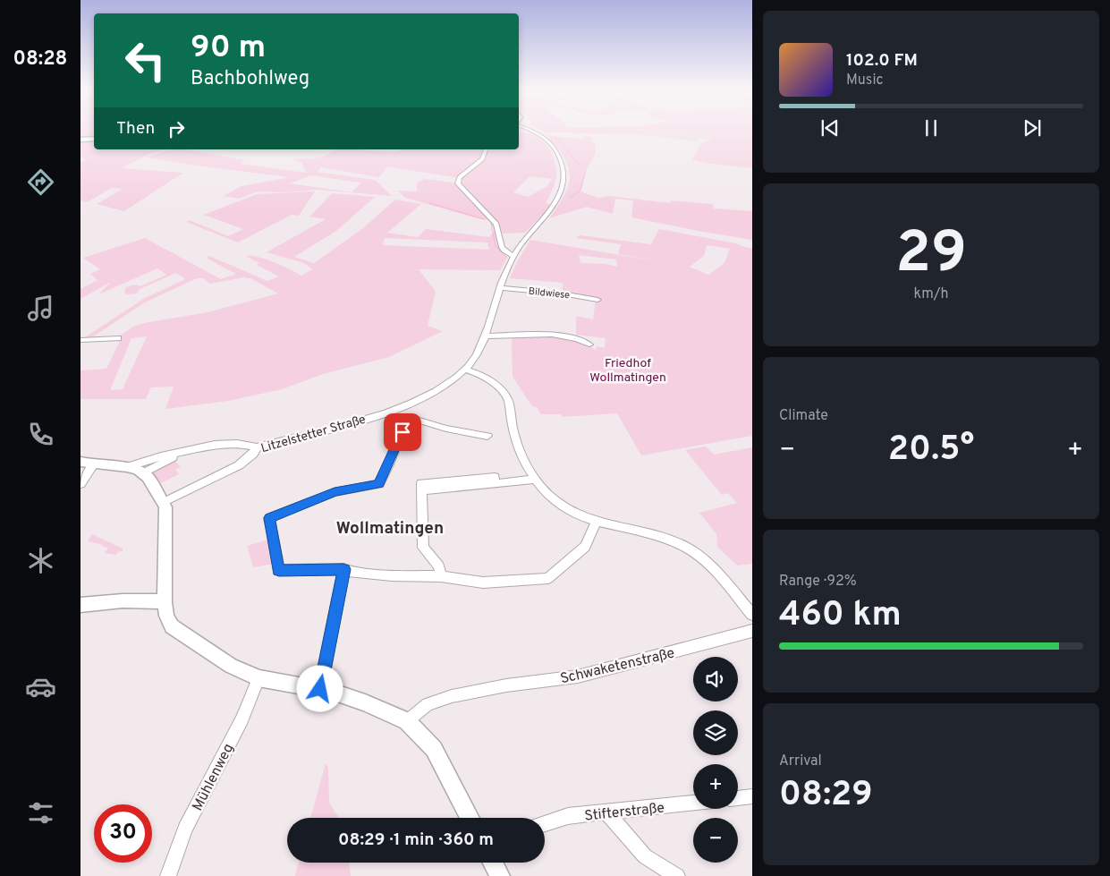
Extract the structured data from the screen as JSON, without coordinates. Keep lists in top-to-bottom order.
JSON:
{
  "streets": {
    "street": [
      "Bildwiese",
      "Litzelstetter Straße",
      "Schwaketenstraße",
      "Mühlenweg",
      "Stifterstraße"
    ]
  },
  "crossings": [
    ["Bildwiese", "Litzelstetter Straße"]
  ],
  "districts": ["Wollmatingen"],
  "parks": ["Friedhof Wollmatingen"],
  "page": {
    "tabs": "08:28",
    "turn": ["90 m", "Bachbohlweg"],
    "song": ["102.0 FM", "Music"],
    "then": "Then",
    "tile": [
      ["29", "km/h"],
      "Climate",
      ["Range · 92%", "460 km"],
      ["Arrival", "08:29"]
    ],
    "heat": ["−", "20.5°", "+"],
    "map_buttons": ["+", "−"],
    "limit": "30",
    "trip": "08:29 · 1 min · 360 m"
  }
}
